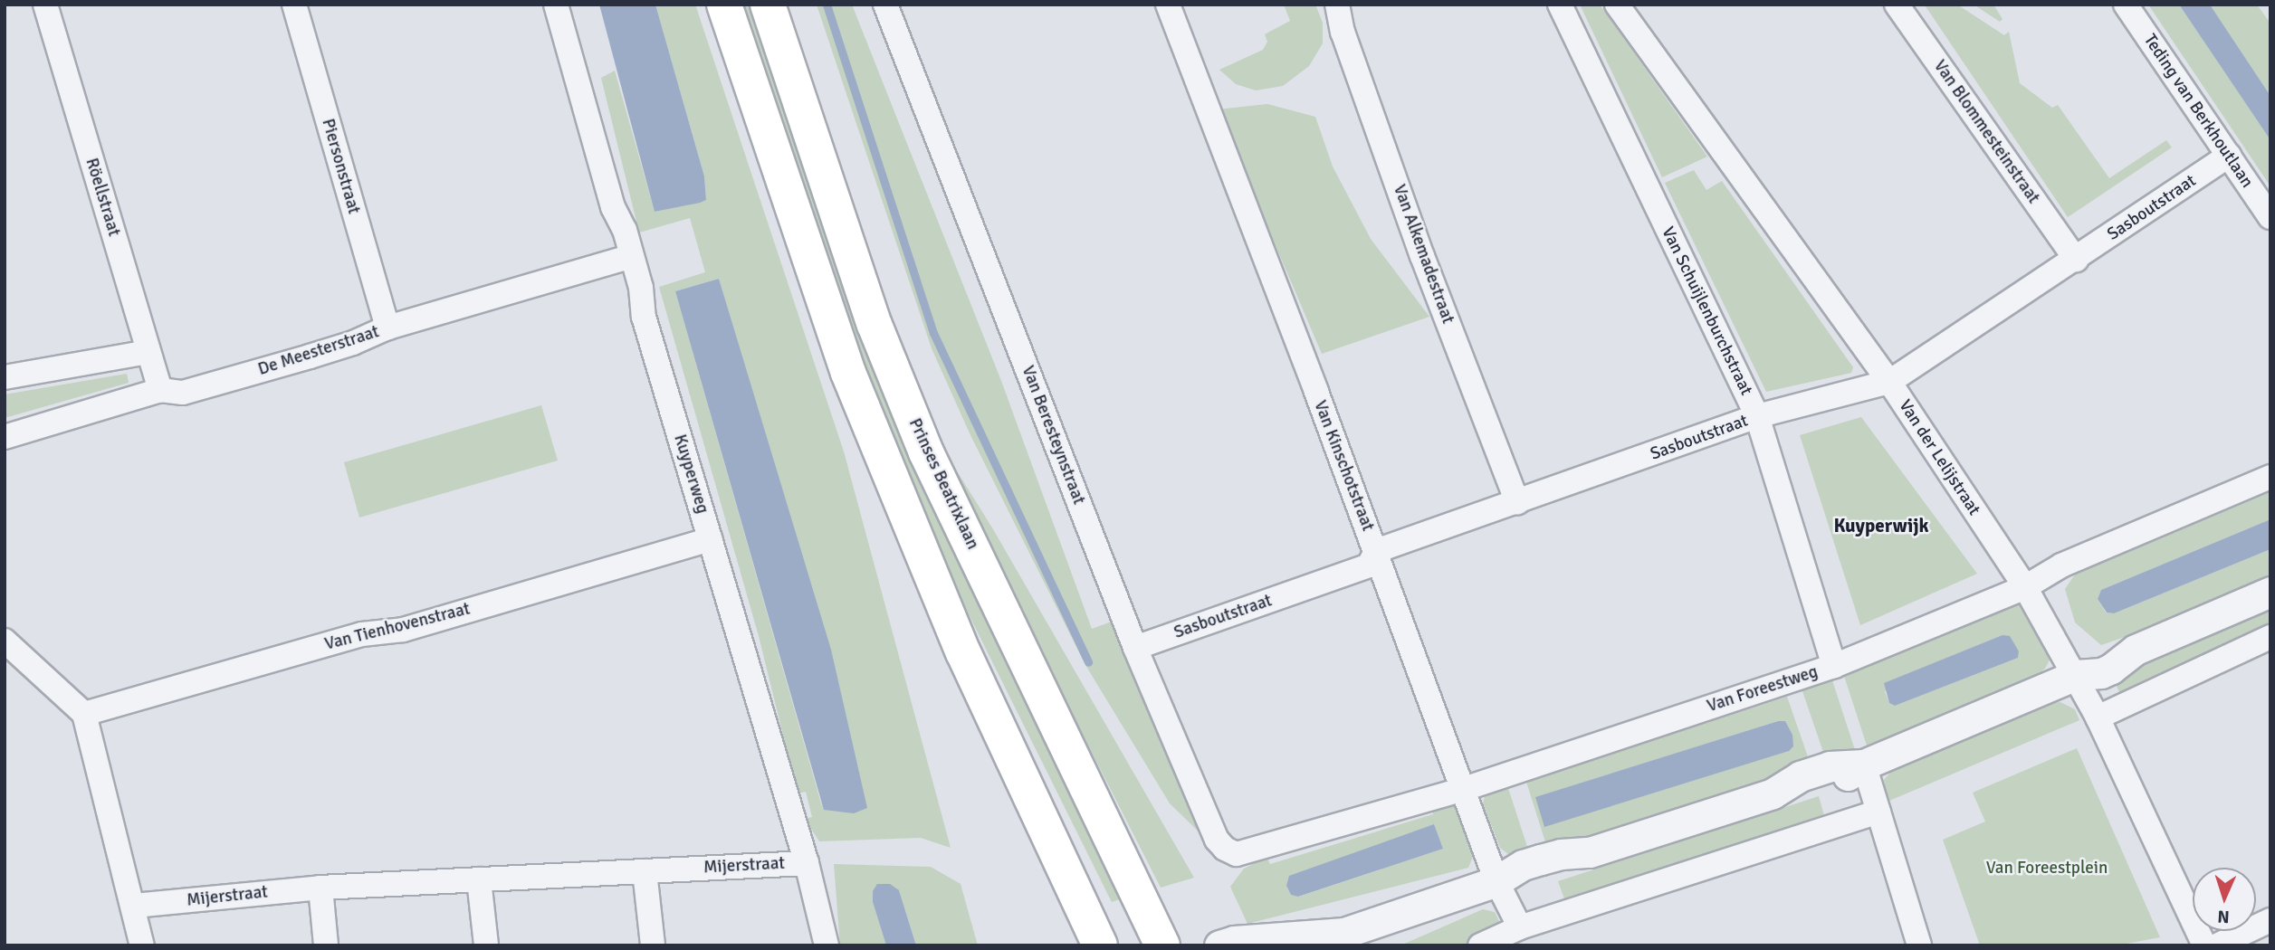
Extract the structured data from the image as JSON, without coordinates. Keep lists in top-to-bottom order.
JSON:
{
  "streets": {
    "main road": ["Prinses Beatrixlaan"],
    "street": [
      "Teding van Berkhoutlaan",
      "Van Blommesteinstraat",
      "Piersonstraat",
      "Röellstraat",
      "Sasboutstraat",
      "Van Alkemadestraat",
      "Van Schuijlenburchstraat",
      "De Meesterstraat",
      "Van Beresteynstraat",
      "Van der Lelijstraat",
      "Van Kinschotstraat",
      "Kuyperweg",
      "Van Tienhovenstraat",
      "Van Foreestweg",
      "Mijerstraat"
    ]
  },
  "crossings": [
    ["Teding van Berkhoutlaan", "Sasboutstraat"],
    ["Van Blommesteinstraat", "Sasboutstraat"],
    ["Piersonstraat", "De Meesterstraat"],
    ["Röellstraat", "De Meesterstraat"],
    ["Sasboutstraat", "Van Alkemadestraat"],
    ["Sasboutstraat", "Van Schuijlenburchstraat"],
    ["Sasboutstraat", "Van Beresteynstraat"],
    ["Sasboutstraat", "Van der Lelijstraat"],
    ["Sasboutstraat", "Van Kinschotstraat"],
    ["Van Schuijlenburchstraat", "Van Foreestweg"],
    ["De Meesterstraat", "Kuyperweg"],
    ["Van Beresteynstraat", "Van Foreestweg"],
    ["Van der Lelijstraat", "Van Foreestweg"],
    ["Van Kinschotstraat", "Van Foreestweg"],
    ["Kuyperweg", "Van Tienhovenstraat"],
    ["Kuyperweg", "Mijerstraat"]
  ],
  "districts": ["Kuyperwijk"],
  "parks": ["Van Foreestplein"],
  "north": "bottom"
}
